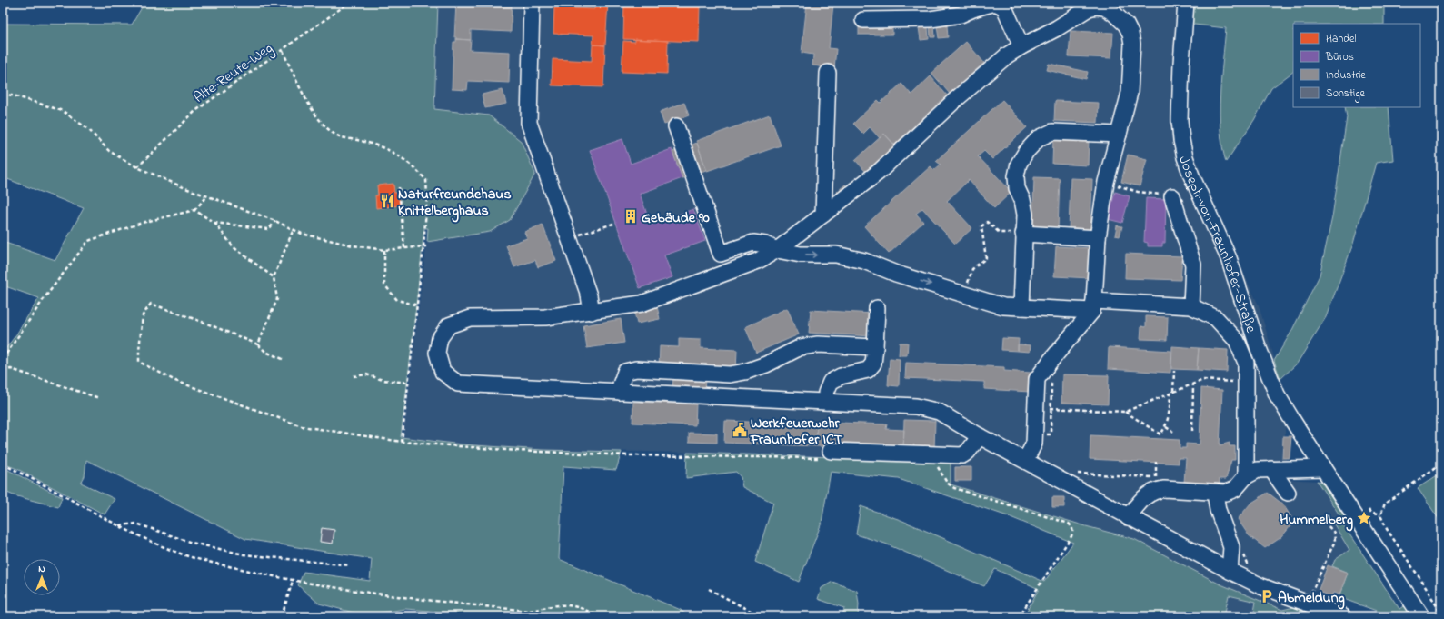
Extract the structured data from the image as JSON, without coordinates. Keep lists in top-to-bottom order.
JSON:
{
  "streets": {
    "street": ["Joseph-von-Fraunhofer-Straße"],
    "path": ["Alte-Reute-Weg"]
  },
  "places": {
    "restaurant": ["Naturfreundehaus Knittelberghaus"],
    "building": ["Gebäude 90"],
    "public building": ["Werkfeuerwehr Fraunhofer ICT"],
    "place": ["Hummelberg"],
    "parking": ["Abmeldung"]
  },
  "legend": [
    "Handel",
    "Büros",
    "Industrie",
    "Sonstige"
  ],
  "north": "top"
}
